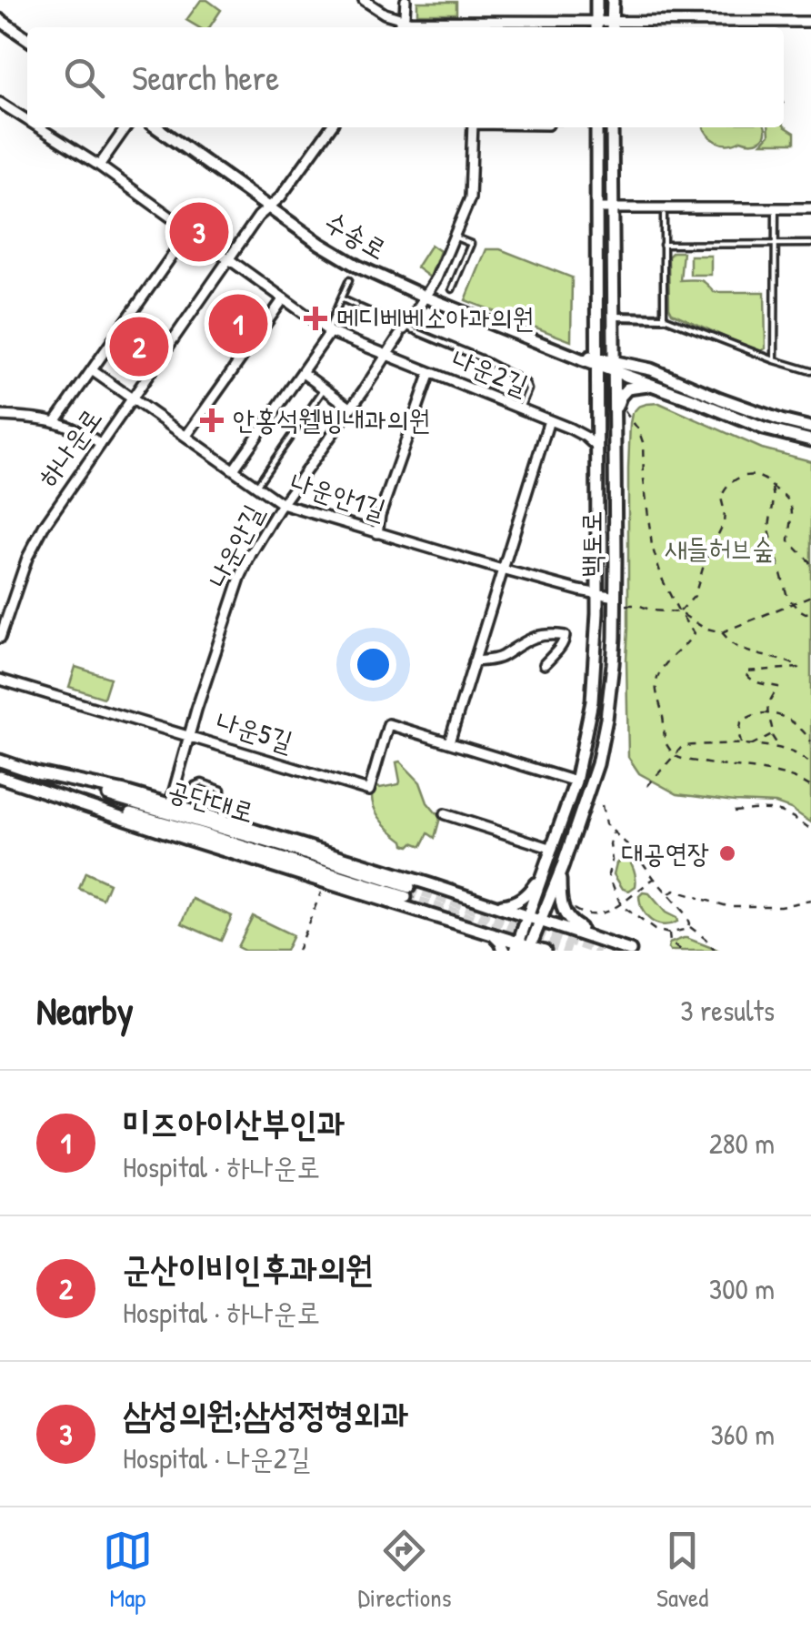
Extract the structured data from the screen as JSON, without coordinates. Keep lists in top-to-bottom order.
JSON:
{
  "streets": {
    "street": [
      "수송로",
      "나운2길",
      "하나운로",
      "나운안1길",
      "백토로",
      "나운안길",
      "나운5길",
      "공단대로"
    ]
  },
  "crossings": [
    ["수송로", "하나운로"],
    ["수송로", "백토로"],
    ["수송로", "나운안길"],
    ["나운2길", "하나운로"],
    ["나운2길", "백토로"],
    ["나운2길", "나운안길"],
    ["하나운로", "나운안1길"],
    ["나운안1길", "백토로"],
    ["나운안1길", "나운안길"],
    ["나운안길", "나운5길"]
  ],
  "parks": ["새들허브숲"],
  "places": {
    "health": ["메디베베소아과의원", "안홍석웰빙내과의원"],
    "other": ["대공연장"]
  },
  "page": {
    "search": "Search here",
    "pins": ["3", "1", "2"],
    "heading": ["Nearby", "3 results"],
    "list": [
      {
        "mark": "1",
        "name": "미즈아이산부인과",
        "note": "Hospital · 하나운로",
        "value": "280 m"
      },
      {
        "mark": "2",
        "name": "군산이비인후과의원",
        "note": "Hospital · 하나운로",
        "value": "300 m"
      },
      {
        "mark": "3",
        "name": "삼성의원;삼성정형외과",
        "note": "Hospital · 나운2길",
        "value": "360 m"
      }
    ],
    "nav": ["Map", "Directions", "Saved"]
  }
}
